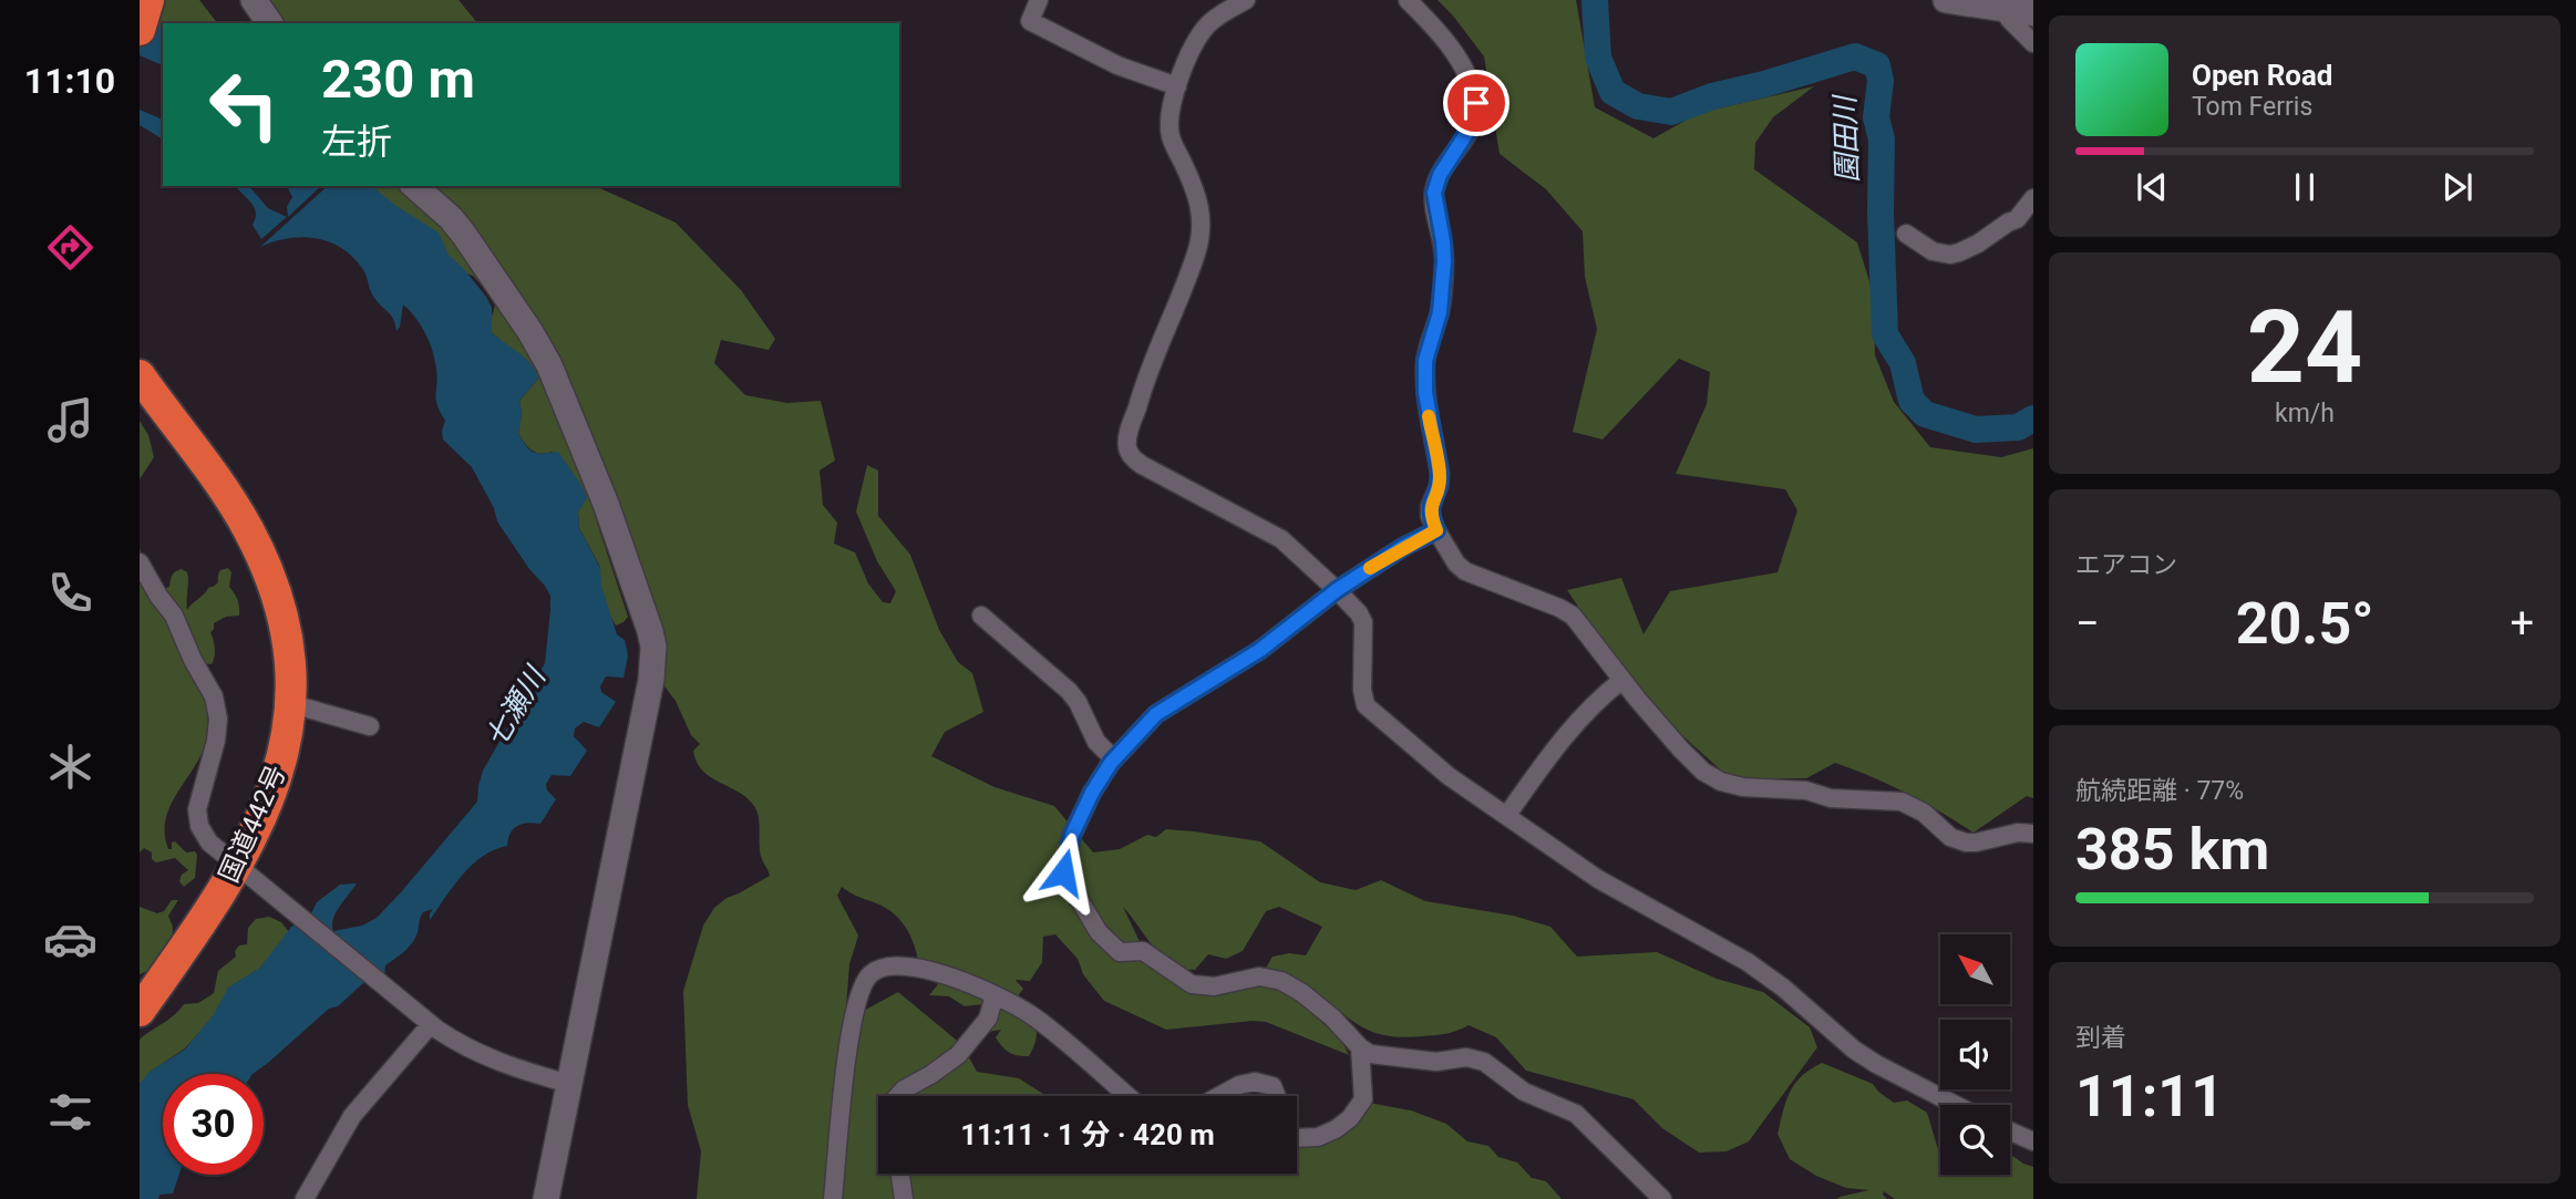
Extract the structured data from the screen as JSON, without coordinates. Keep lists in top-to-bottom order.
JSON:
{
  "streets": {
    "highway": ["国道442号"]
  },
  "water": ["園田川", "七瀬川"],
  "north": "top left",
  "page": {
    "tabs": "11:10",
    "turn": ["230 m", "左折"],
    "song": ["Open Road", "Tom Ferris"],
    "tile": [
      ["24", "km/h"],
      "エアコン",
      ["航続距離 · 77%", "385 km"],
      ["到着", "11:11"]
    ],
    "heat": ["−", "20.5°", "+"],
    "limit": "30",
    "trip": "11:11 · 1 分 · 420 m"
  }
}
